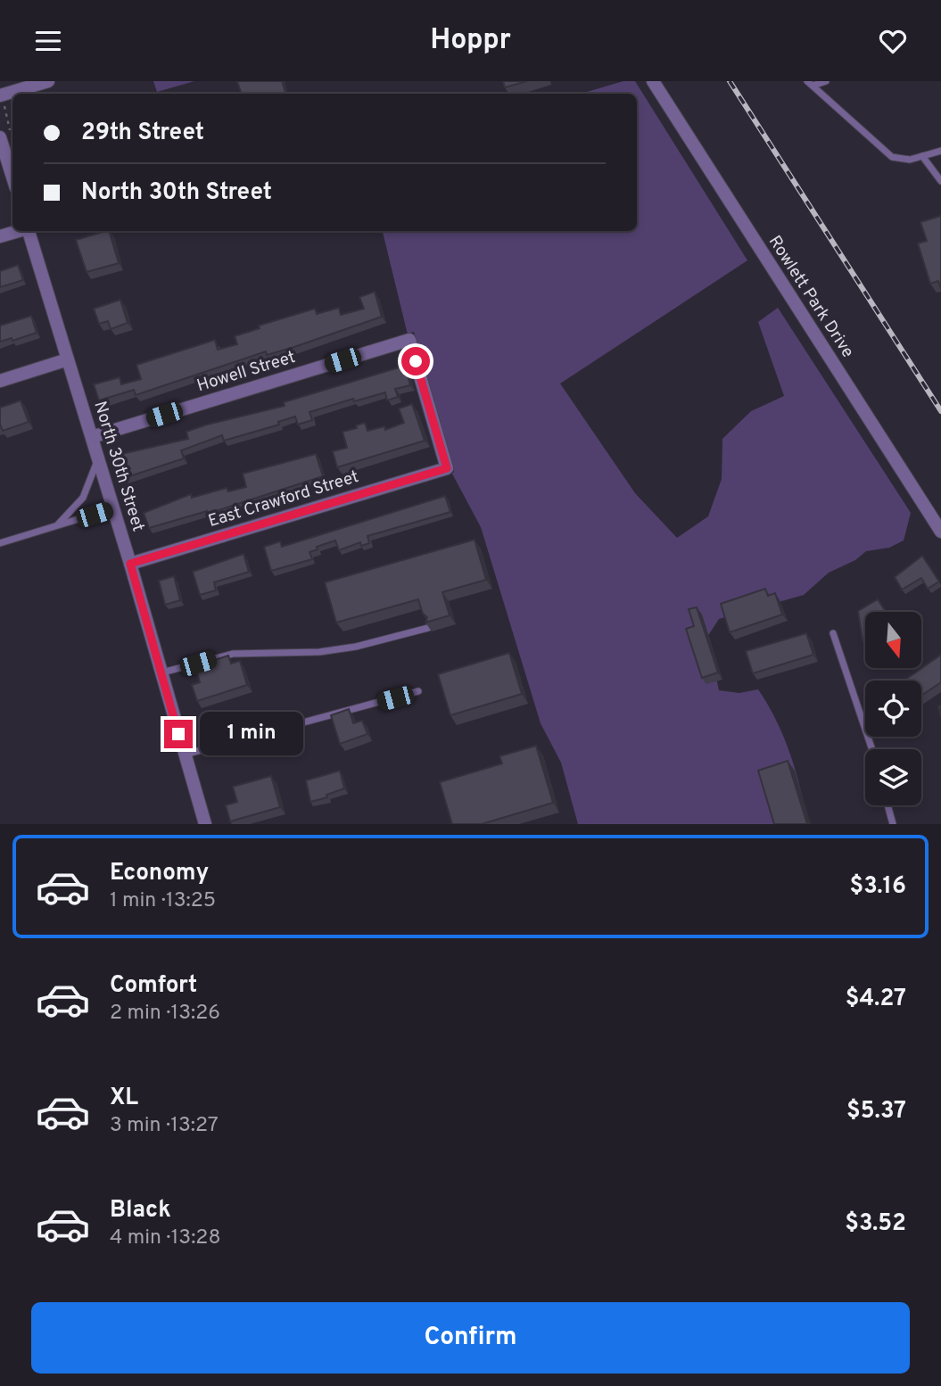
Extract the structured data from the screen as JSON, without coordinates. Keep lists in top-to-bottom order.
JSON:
{
  "streets": {
    "street": [
      "Rowlett Park Drive",
      "Howell Street",
      "North 30th Street",
      "East Crawford Street"
    ]
  },
  "crossings": [
    ["Howell Street", "North 30th Street"],
    ["Howell Street", "East Crawford Street"],
    ["North 30th Street", "East Crawford Street"]
  ],
  "north": "bottom",
  "page": {
    "header": "Hoppr",
    "banner": ["29th Street", "North 30th Street"],
    "bubble": "1 min",
    "list": [
      {
        "name": "Economy",
        "note": "1 min · 13:25",
        "value": "$3.16"
      },
      {
        "name": "Comfort",
        "note": "2 min · 13:26",
        "value": "$4.27"
      },
      {
        "name": "XL",
        "note": "3 min · 13:27",
        "value": "$5.37"
      },
      {
        "name": "Black",
        "note": "4 min · 13:28",
        "value": "$3.52"
      }
    ],
    "buttons": "Confirm"
  }
}
